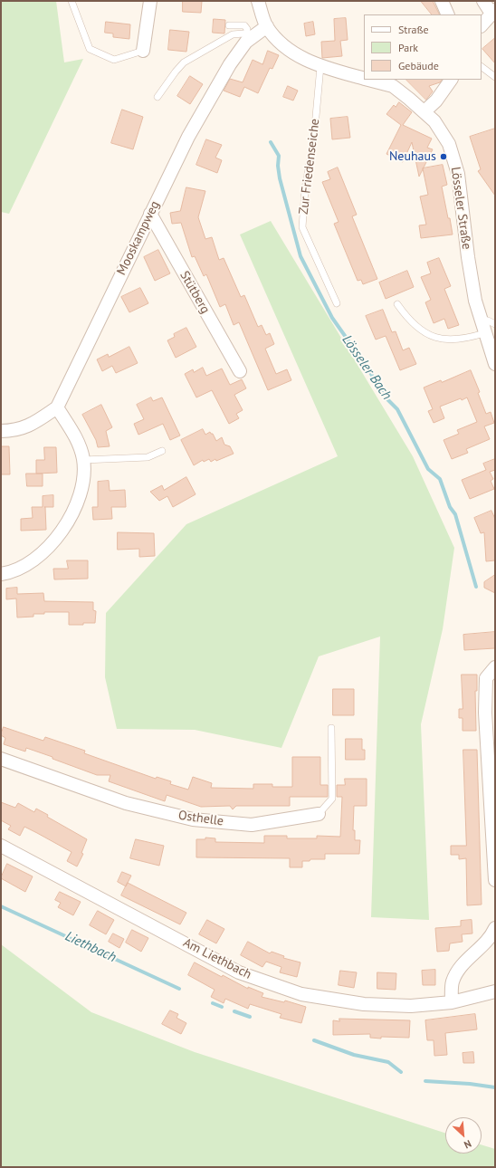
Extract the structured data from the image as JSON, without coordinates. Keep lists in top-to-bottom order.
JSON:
{
  "streets": {
    "street": [
      "Lösseler Straße",
      "Mooskampweg",
      "Stütberg",
      "Osthelle",
      "Am Liethbach"
    ],
    "lane": ["Zur Friedenseiche"]
  },
  "crossings": [
    ["Mooskampweg", "Stütberg"]
  ],
  "water": ["Lösseler Bach", "Liethbach"],
  "places": ["Neuhaus"],
  "legend": ["Straße", "Park", "Gebäude"],
  "north": "bottom right"
}
